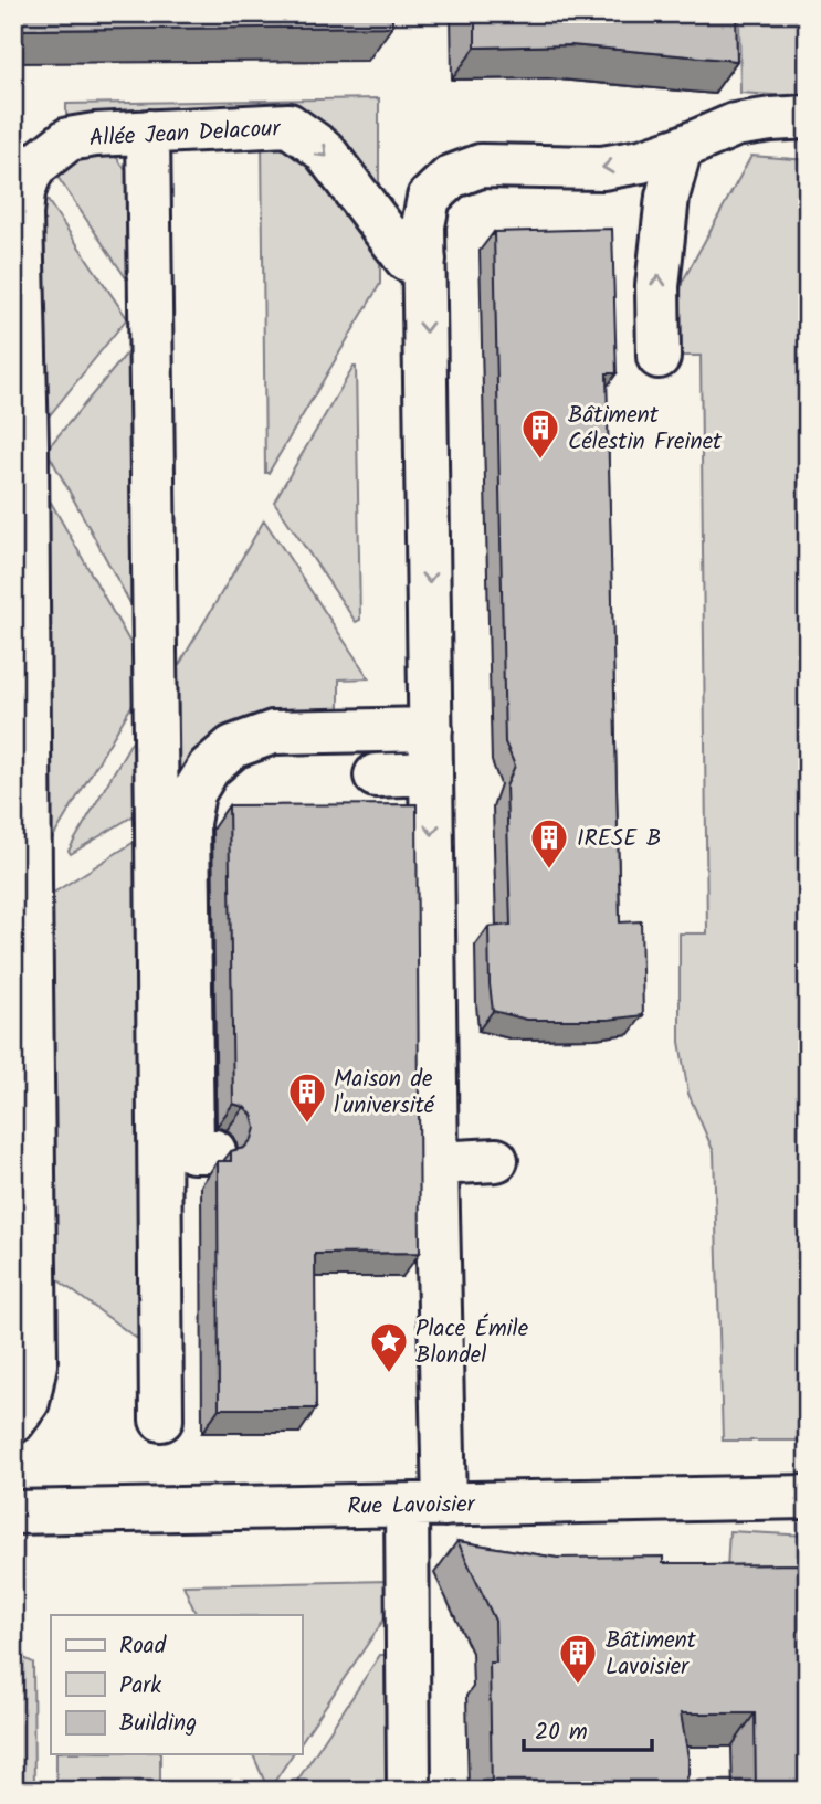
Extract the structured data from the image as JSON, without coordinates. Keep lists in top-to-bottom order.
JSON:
{
  "streets": {
    "street": ["Allée Jean Delacour", "Rue Lavoisier"]
  },
  "places": {
    "building": [
      "Bâtiment Célestin Freinet",
      "IRESE B",
      "Maison de l'université",
      "Bâtiment Lavoisier"
    ],
    "place": ["Place Émile Blondel"]
  },
  "legend": ["Road", "Park", "Building"],
  "scale_bar": "20 m"
}
